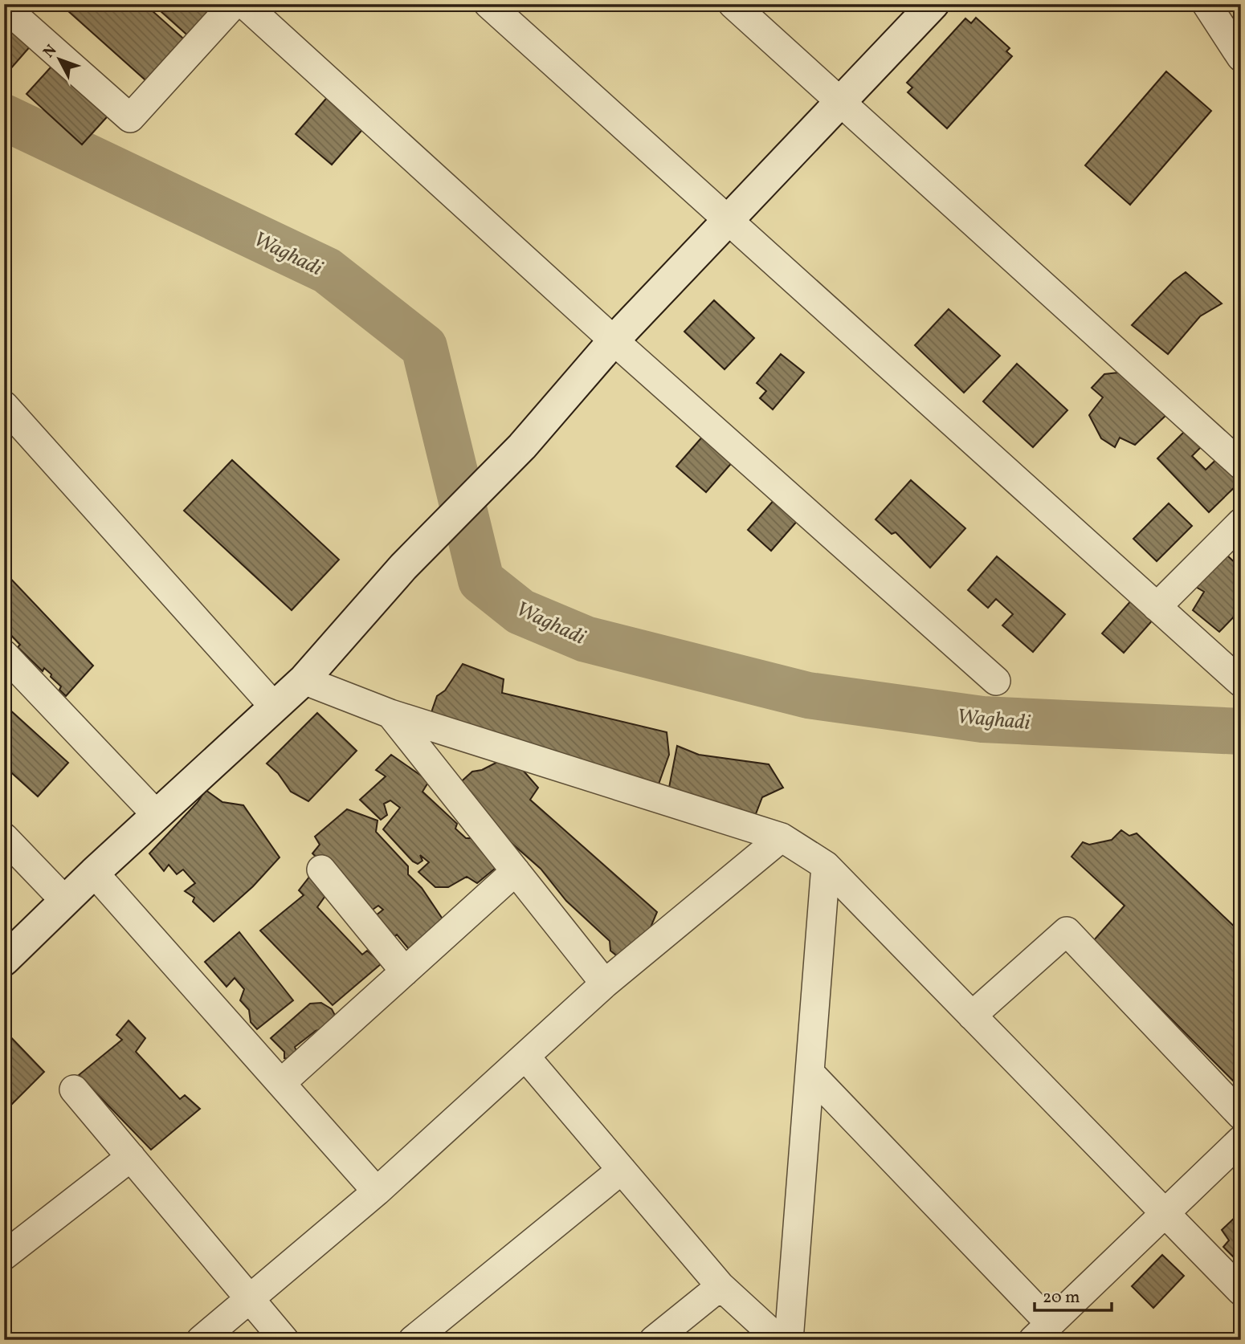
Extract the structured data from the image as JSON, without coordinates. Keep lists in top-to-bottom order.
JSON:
{
  "water": ["Waghadi"],
  "scale_bar": "20 m",
  "north": "top left"
}
